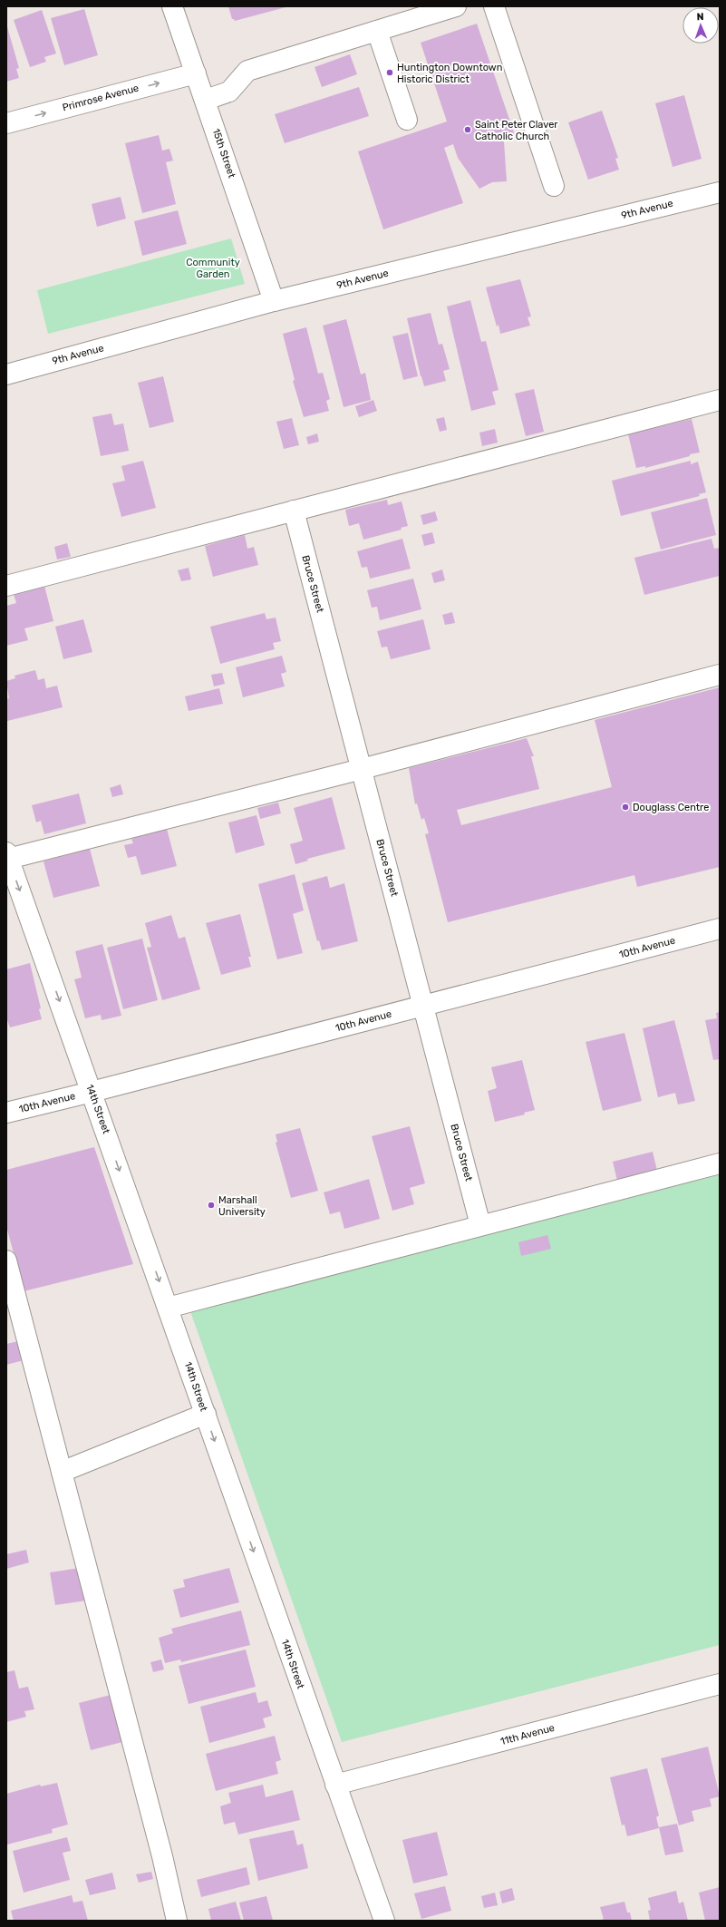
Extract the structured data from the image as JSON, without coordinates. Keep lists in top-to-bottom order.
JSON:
{
  "streets": {
    "street": [
      "Primrose Avenue",
      "15th Street",
      "9th Avenue",
      "Bruce Street",
      "10th Avenue",
      "14th Street",
      "11th Avenue"
    ]
  },
  "crossings": [
    ["Primrose Avenue", "15th Street"],
    ["15th Street", "9th Avenue"],
    ["Bruce Street", "10th Avenue"],
    ["10th Avenue", "14th Street"],
    ["14th Street", "11th Avenue"]
  ],
  "one_way": ["Primrose Avenue"],
  "parks": ["Community Garden"],
  "places": [
    "Huntington Downtown Historic District",
    "Saint Peter Claver Catholic Church",
    "Douglass Centre",
    "Marshall University"
  ],
  "north": "top"
}
